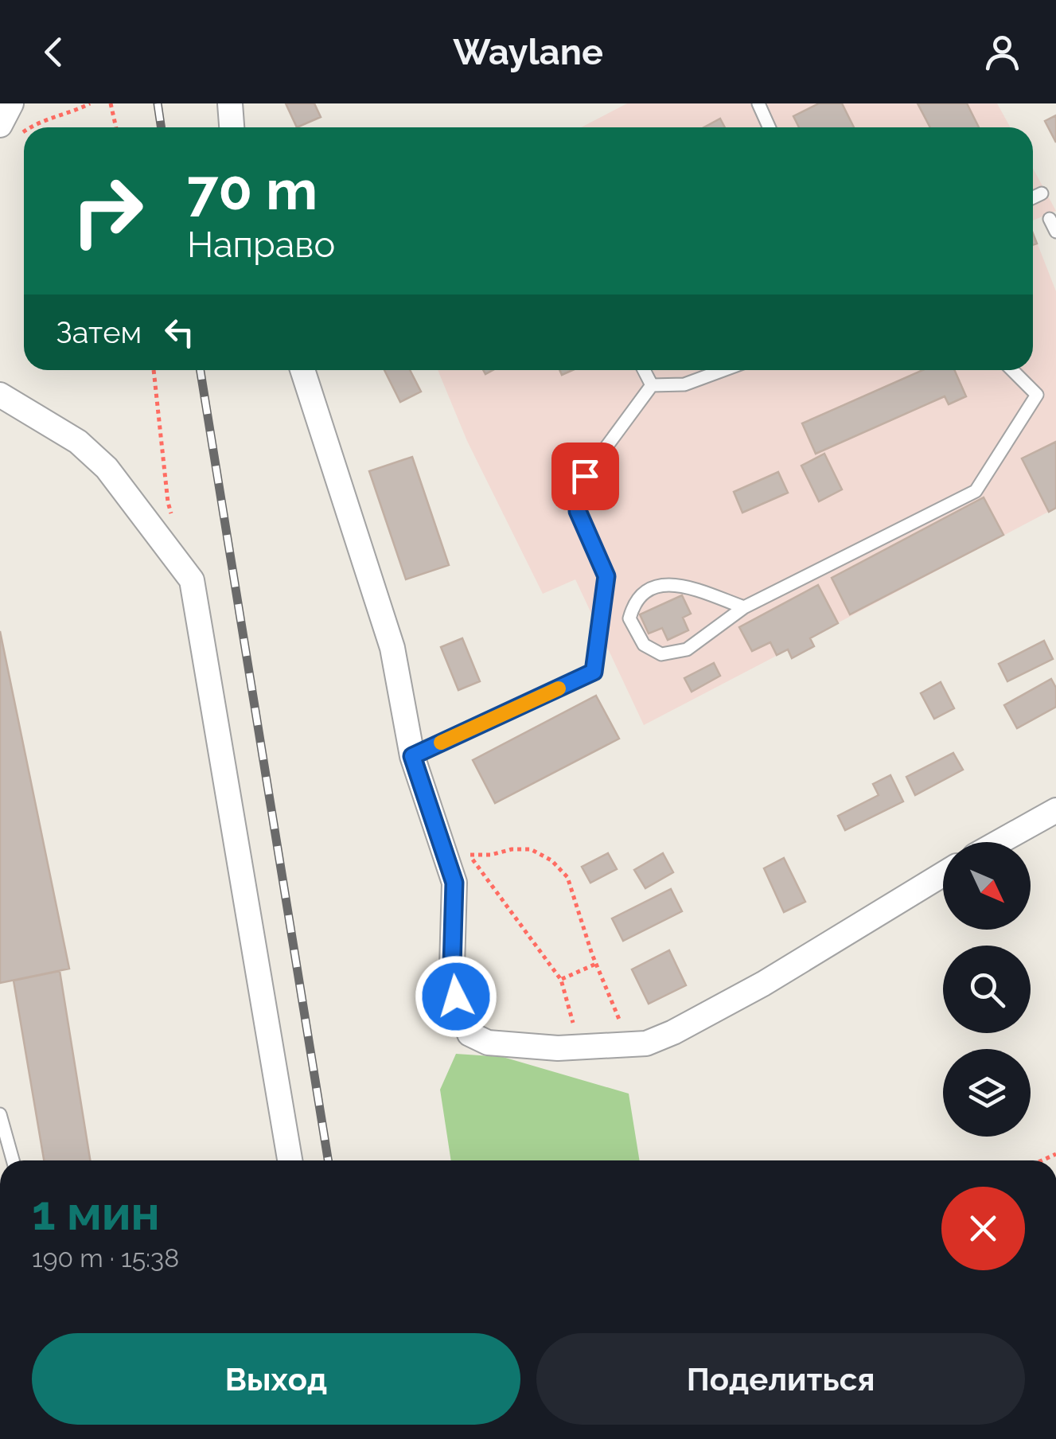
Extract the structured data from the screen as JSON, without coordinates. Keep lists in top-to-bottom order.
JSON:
{
  "north": "bottom right",
  "page": {
    "header": "Waylane",
    "turn": ["70 m", "Направо"],
    "then": "Затем",
    "heading": ["1 мин", "190 m · 15:38"],
    "buttons": ["Выход", "Поделиться"]
  }
}
